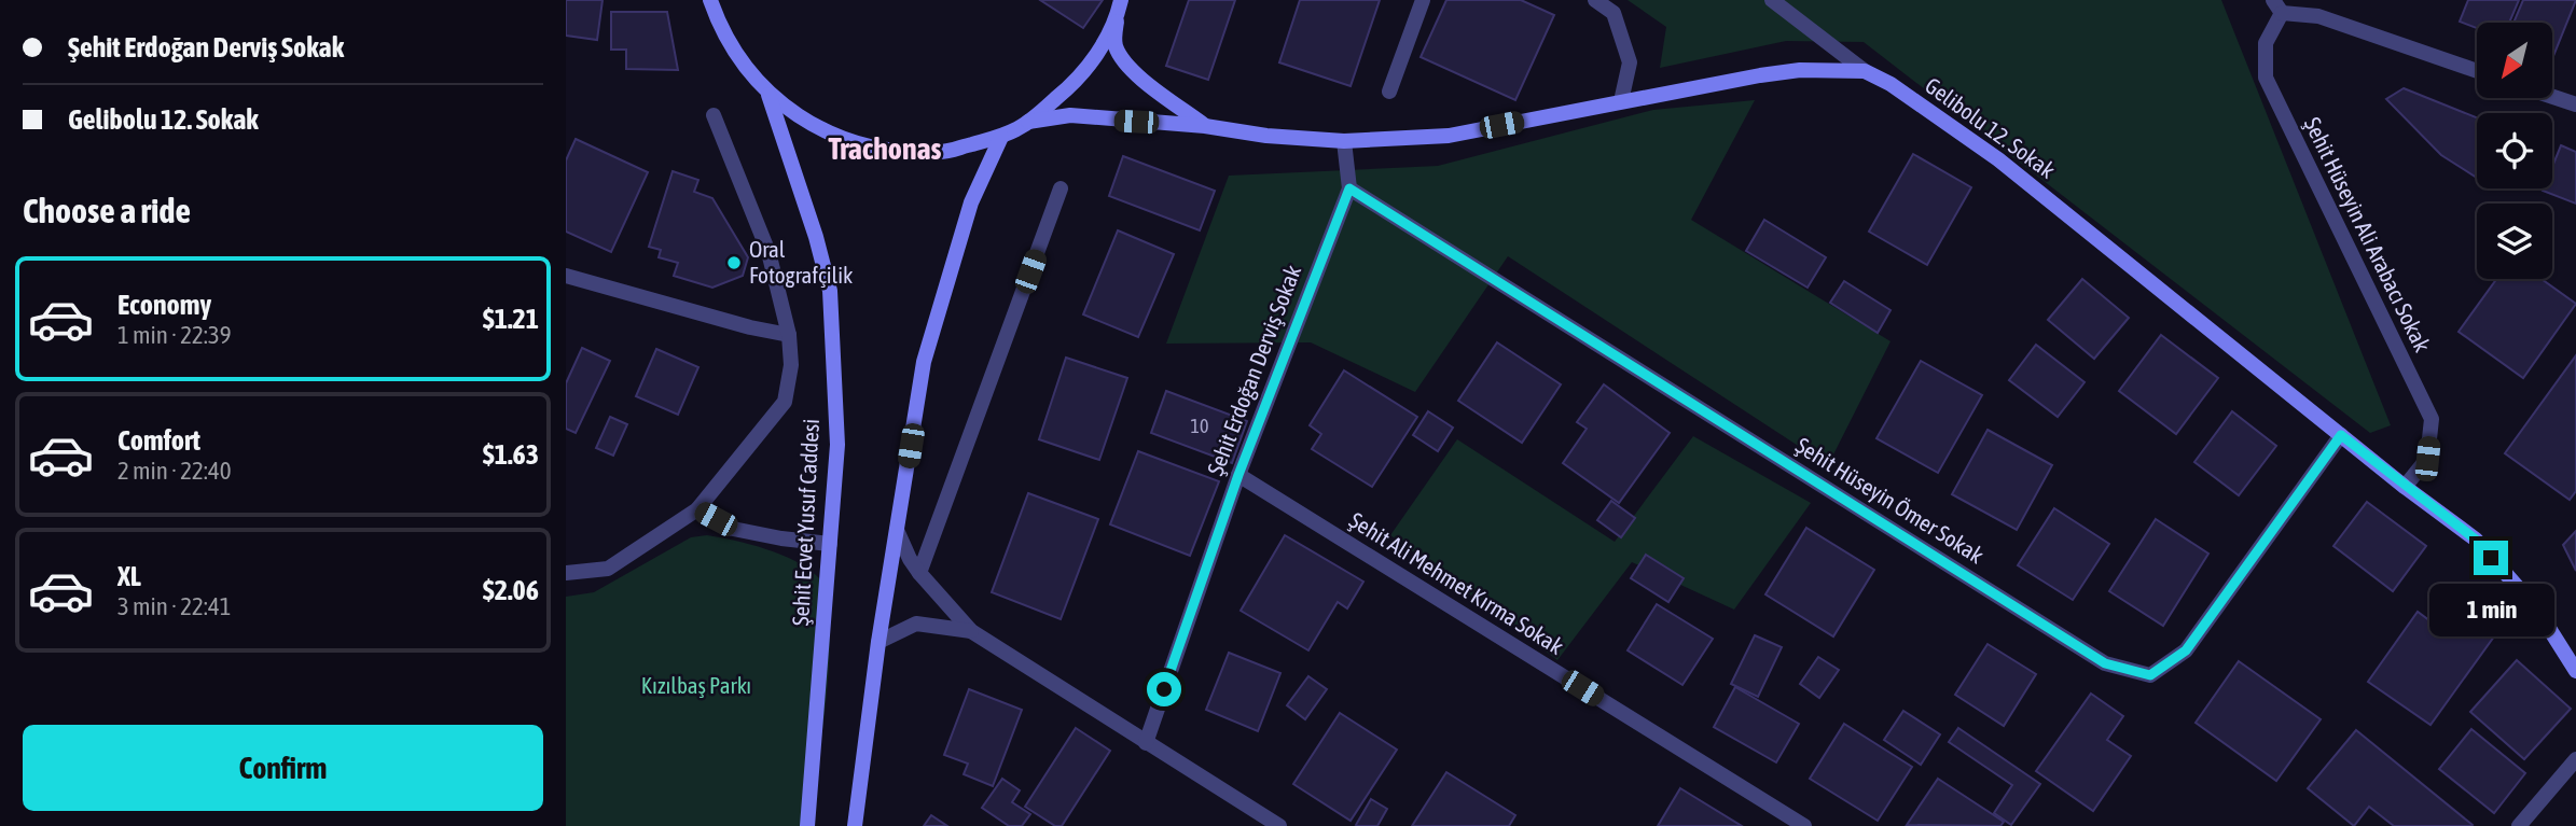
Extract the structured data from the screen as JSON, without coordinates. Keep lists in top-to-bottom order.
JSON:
{
  "streets": {
    "main road": ["Gelibolu 12. Sokak", "Şehit Ecvet Yusuf Caddesi"],
    "street": [
      "Şehit Hüseyin Ali Arabacı Sokak",
      "Şehit Erdoğan Derviş Sokak",
      "Şehit Hüseyin Ömer Sokak",
      "Şehit Ali Mehmet Kırma Sokak"
    ]
  },
  "crossings": [
    ["Gelibolu 12. Sokak", "Şehit Hüseyin Ali Arabacı Sokak"],
    ["Gelibolu 12. Sokak", "Şehit Erdoğan Derviş Sokak"],
    ["Gelibolu 12. Sokak", "Şehit Hüseyin Ömer Sokak"],
    ["Şehit Erdoğan Derviş Sokak", "Şehit Hüseyin Ömer Sokak"],
    ["Şehit Erdoğan Derviş Sokak", "Şehit Ali Mehmet Kırma Sokak"]
  ],
  "districts": ["Trachonas"],
  "parks": ["Kızılbaş Parkı"],
  "places": ["Oral Fotografçilik"],
  "house_numbers": ["10"],
  "north": "bottom left",
  "page": {
    "banner": ["Şehit Erdoğan Derviş Sokak", "Gelibolu 12. Sokak"],
    "heading": "Choose a ride",
    "list": [
      {
        "name": "Economy",
        "note": "1 min · 22:39",
        "value": "$1.21"
      },
      {
        "name": "Comfort",
        "note": "2 min · 22:40",
        "value": "$1.63"
      },
      {
        "name": "XL",
        "note": "3 min · 22:41",
        "value": "$2.06"
      }
    ],
    "bubble": "1 min",
    "buttons": "Confirm"
  }
}
